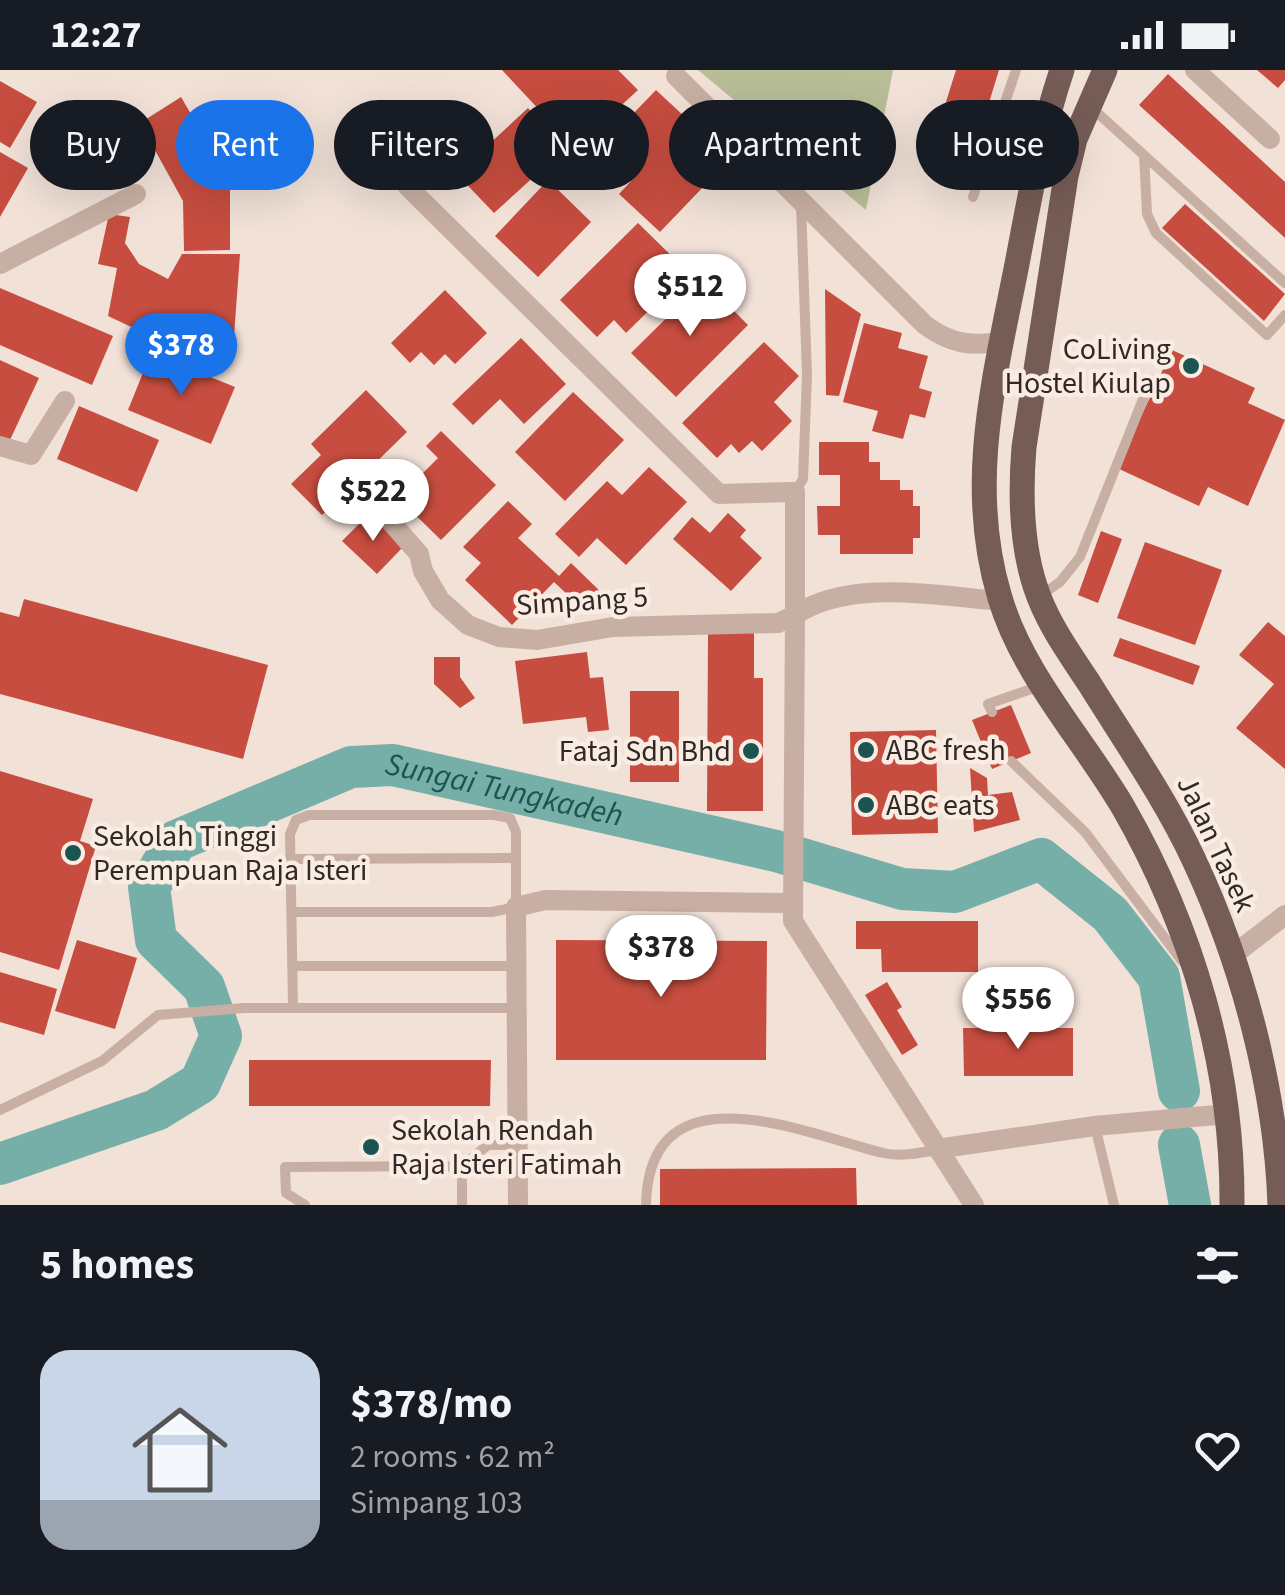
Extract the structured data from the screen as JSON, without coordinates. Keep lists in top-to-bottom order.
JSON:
{
  "streets": {
    "main road": ["Jalan Tasek"],
    "street": ["Simpang 5"]
  },
  "water": ["Sungai Tungkadeh"],
  "places": [
    "CoLiving Hostel Kiulap",
    "ABC fresh",
    "Fataj Sdn Bhd",
    "ABC eats",
    "Sekolah Tinggi Perempuan Raja Isteri",
    "Sekolah Rendah Raja Isteri Fatimah"
  ],
  "page": {
    "status": "12:27",
    "chip": [
      "Buy",
      "Rent",
      "Filters",
      "New",
      "Apartment",
      "House"
    ],
    "price": [
      "$512",
      "$378",
      "$522",
      "$378",
      "$556"
    ],
    "heading": "5 homes",
    "list": [
      {
        "name": "$378/mo",
        "note": "2 rooms · 62 m² · Simpang 103"
      }
    ]
  }
}
